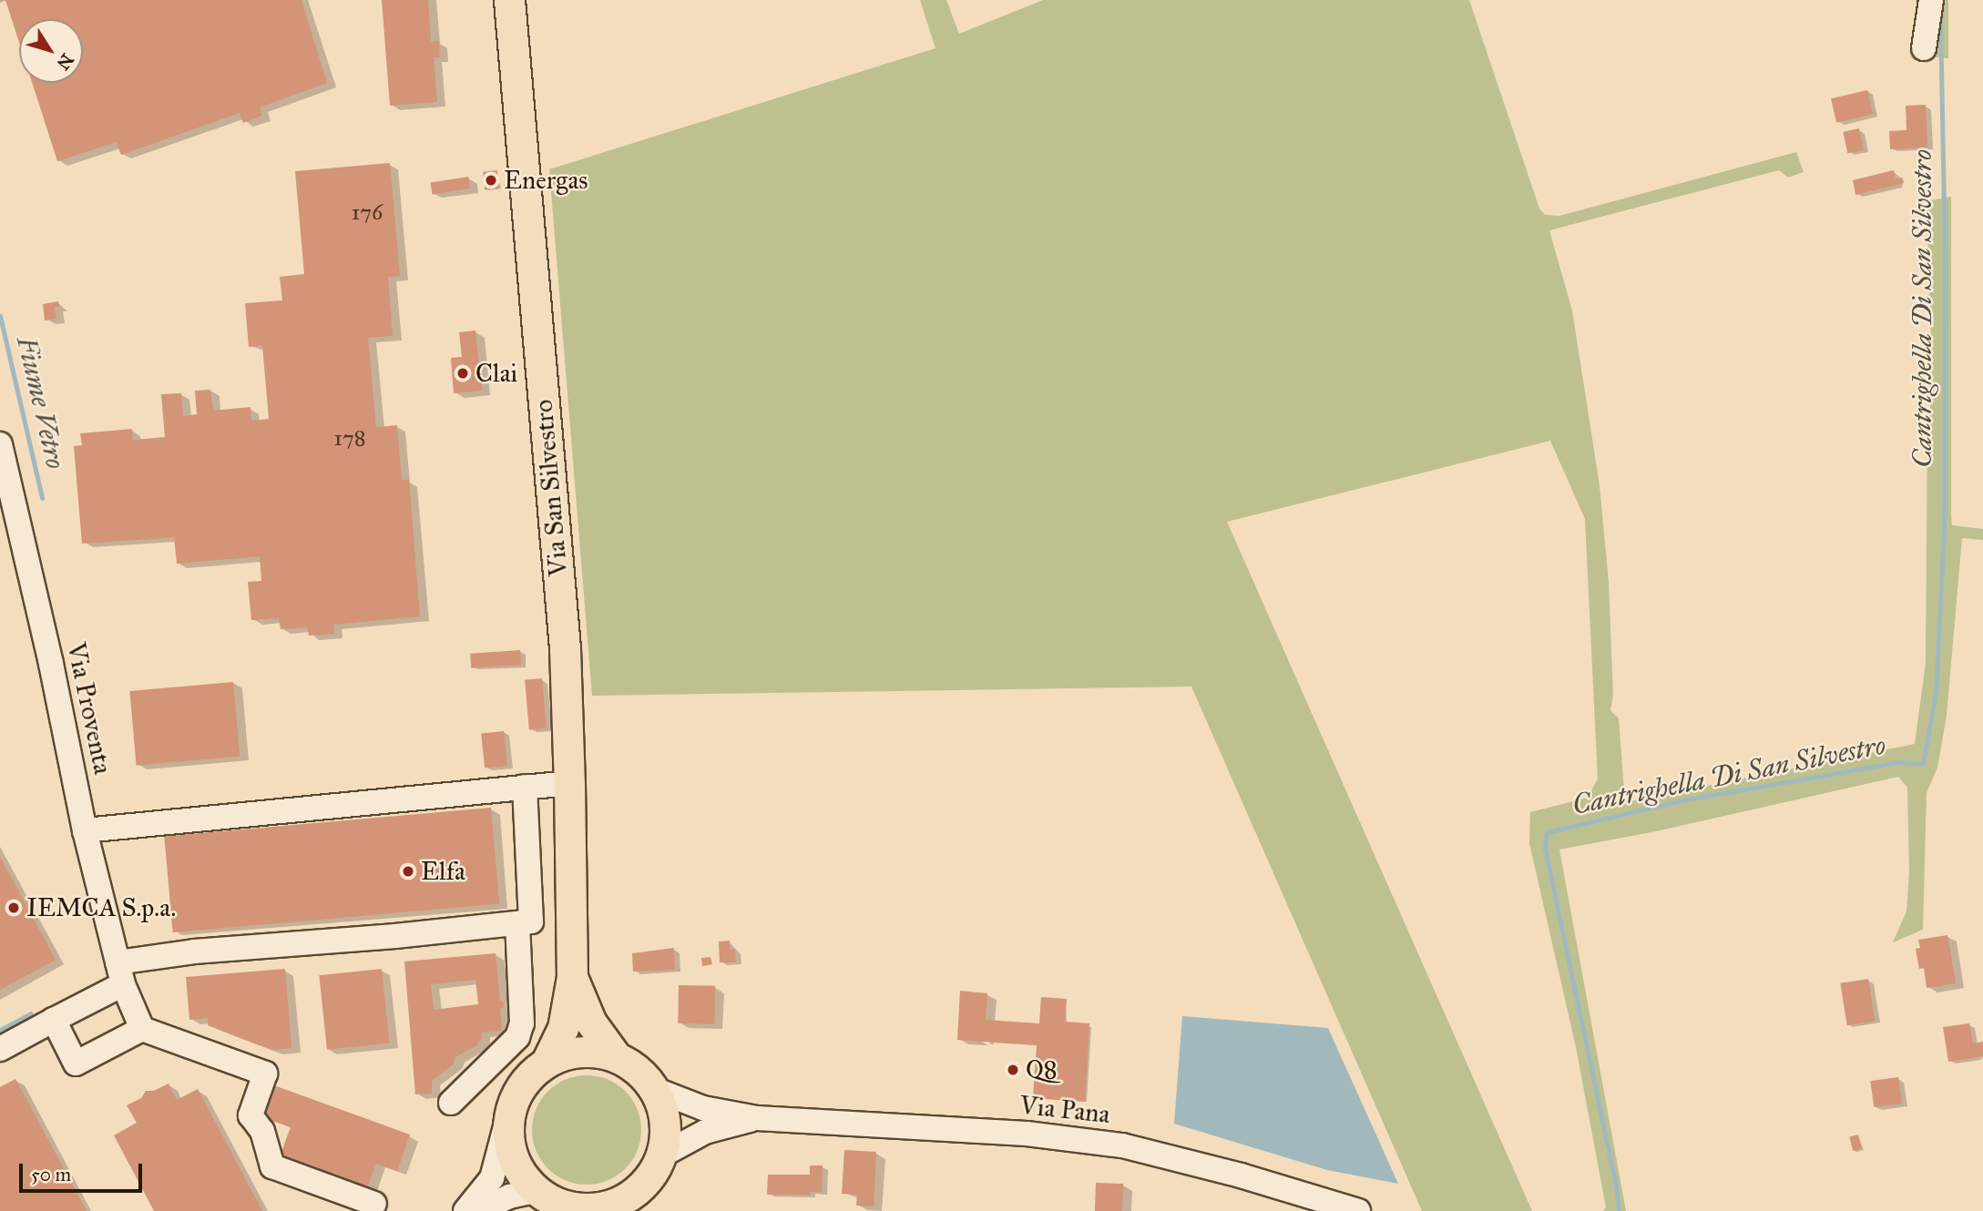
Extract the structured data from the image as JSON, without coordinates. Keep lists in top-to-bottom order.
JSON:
{
  "streets": {
    "main road": ["Via San Silvestro"],
    "street": ["Via Proventa", "Via Pana"]
  },
  "crossings": [
    ["Via San Silvestro", "Via Pana"]
  ],
  "water": ["Cantrighella Di San Silvestro", "Fiume Vetro"],
  "places": [
    "Energas",
    "Clai",
    "Elfa",
    "IEMCA S.p.a.",
    "Q8"
  ],
  "house_numbers": ["176", "178"],
  "scale_bar": "50 m",
  "north": "bottom right"
}
